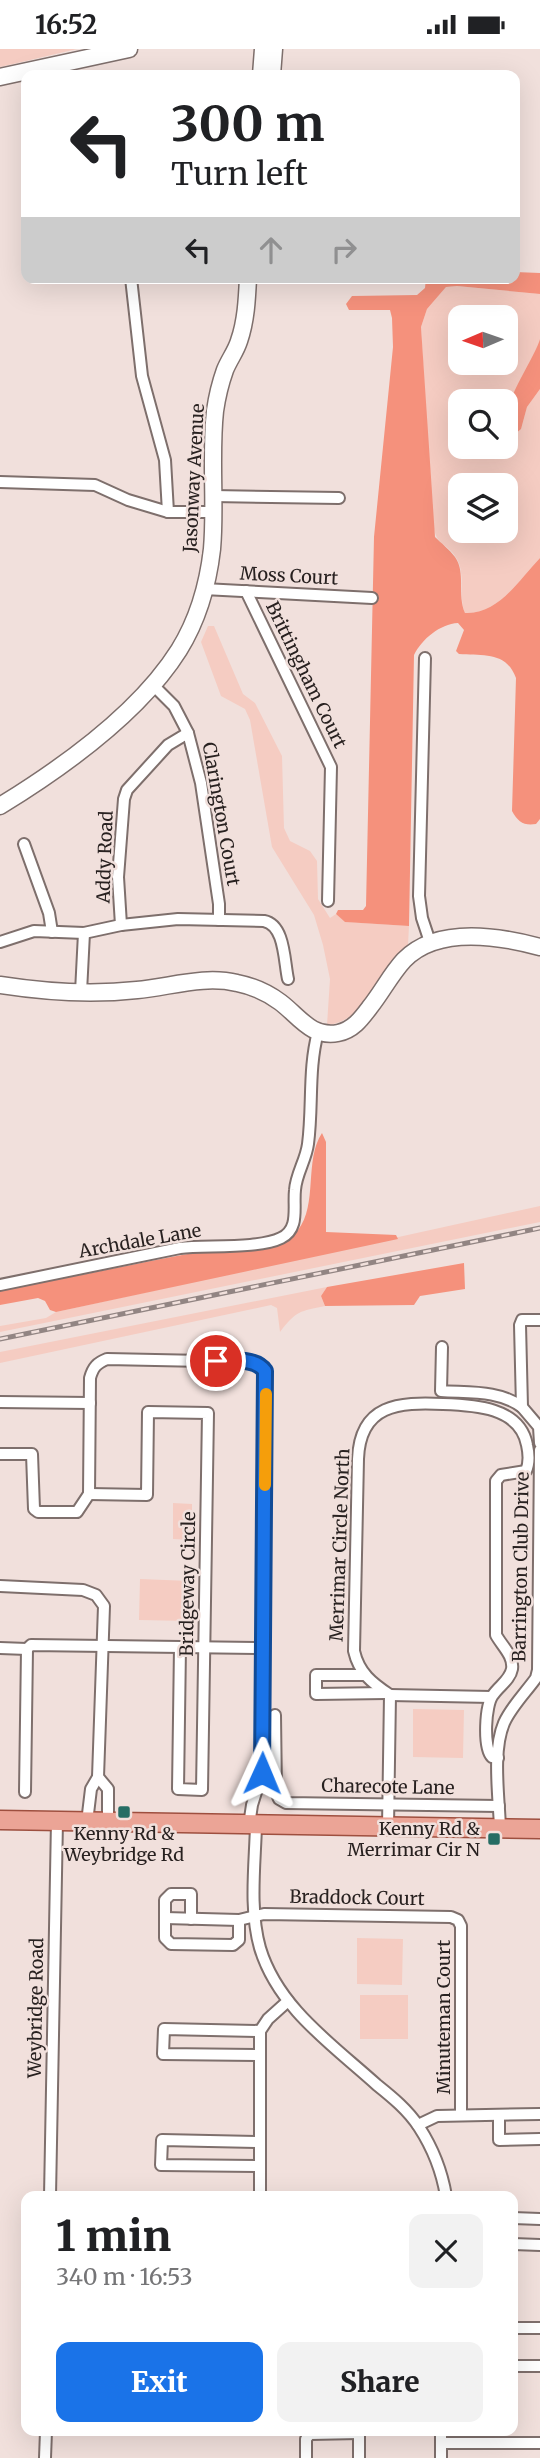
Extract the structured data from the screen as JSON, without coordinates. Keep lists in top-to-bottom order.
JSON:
{
  "streets": {
    "street": [
      "Jasonway Avenue",
      "Moss Court",
      "Brittingham Court",
      "Clarington Court",
      "Addy Road",
      "Archdale Lane",
      "Merrimar Circle North",
      "Barrington Club Drive",
      "Bridgeway Circle",
      "Charecote Lane",
      "Braddock Court",
      "Weybridge Road",
      "Minuteman Court"
    ]
  },
  "crossings": [
    ["Jasonway Avenue", "Moss Court"],
    ["Jasonway Avenue", "Clarington Court"],
    ["Moss Court", "Brittingham Court"],
    ["Clarington Court", "Addy Road"],
    ["Braddock Court", "Minuteman Court"]
  ],
  "places": {
    "transit": ["Kenny Rd & Weybridge Rd", "Kenny Rd & Merrimar Cir N"]
  },
  "north": "left",
  "page": {
    "status": "16:52",
    "turn": ["300 m", "Turn left"],
    "heading": ["1 min", "340 m · 16:53"],
    "buttons": ["Exit", "Share"]
  }
}
